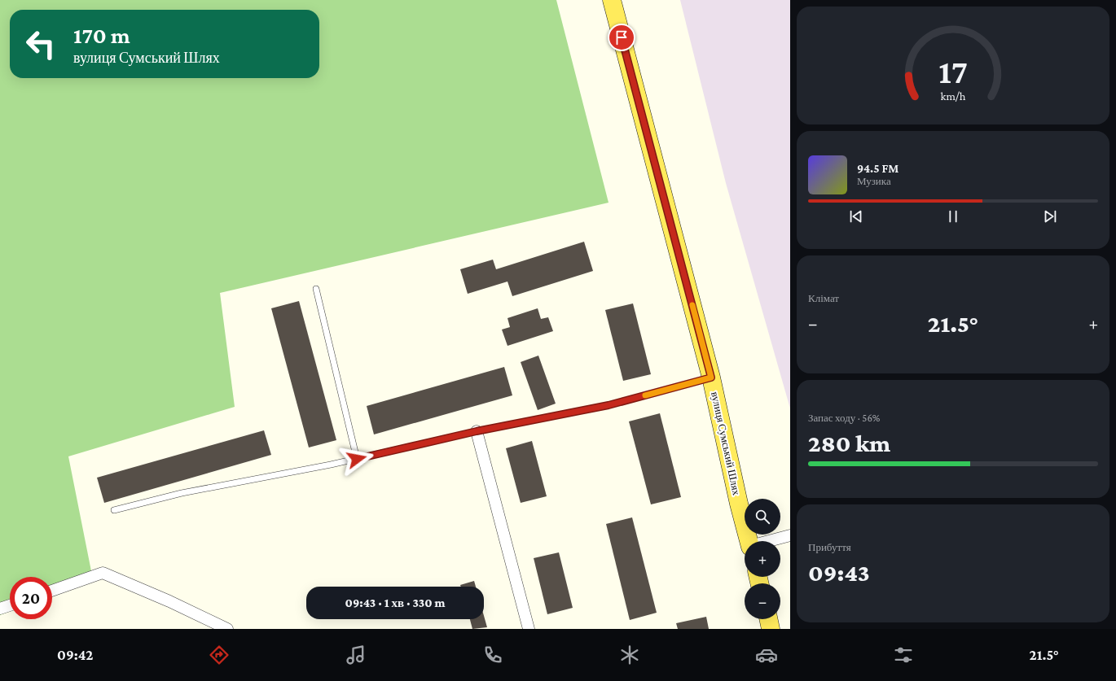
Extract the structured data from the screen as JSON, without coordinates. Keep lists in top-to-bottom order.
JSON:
{
  "streets": {
    "main road": ["вулиця Сумський Шлях"]
  },
  "page": {
    "turn": ["170 m", "вулиця Сумський Шлях"],
    "song": ["94.5 FM", "Музика"],
    "tile": [
      "Клімат",
      ["Запас ходу · 56%", "280 km"],
      ["Прибуття", "09:43"]
    ],
    "heat": ["−", "21.5°", "+"],
    "map_buttons": ["+", "−"],
    "limit": "20",
    "trip": "09:43 · 1 хв · 330 m",
    "tabs": ["09:42", "21.5°"],
    "gauge": ["17", "km/h"]
  }
}
